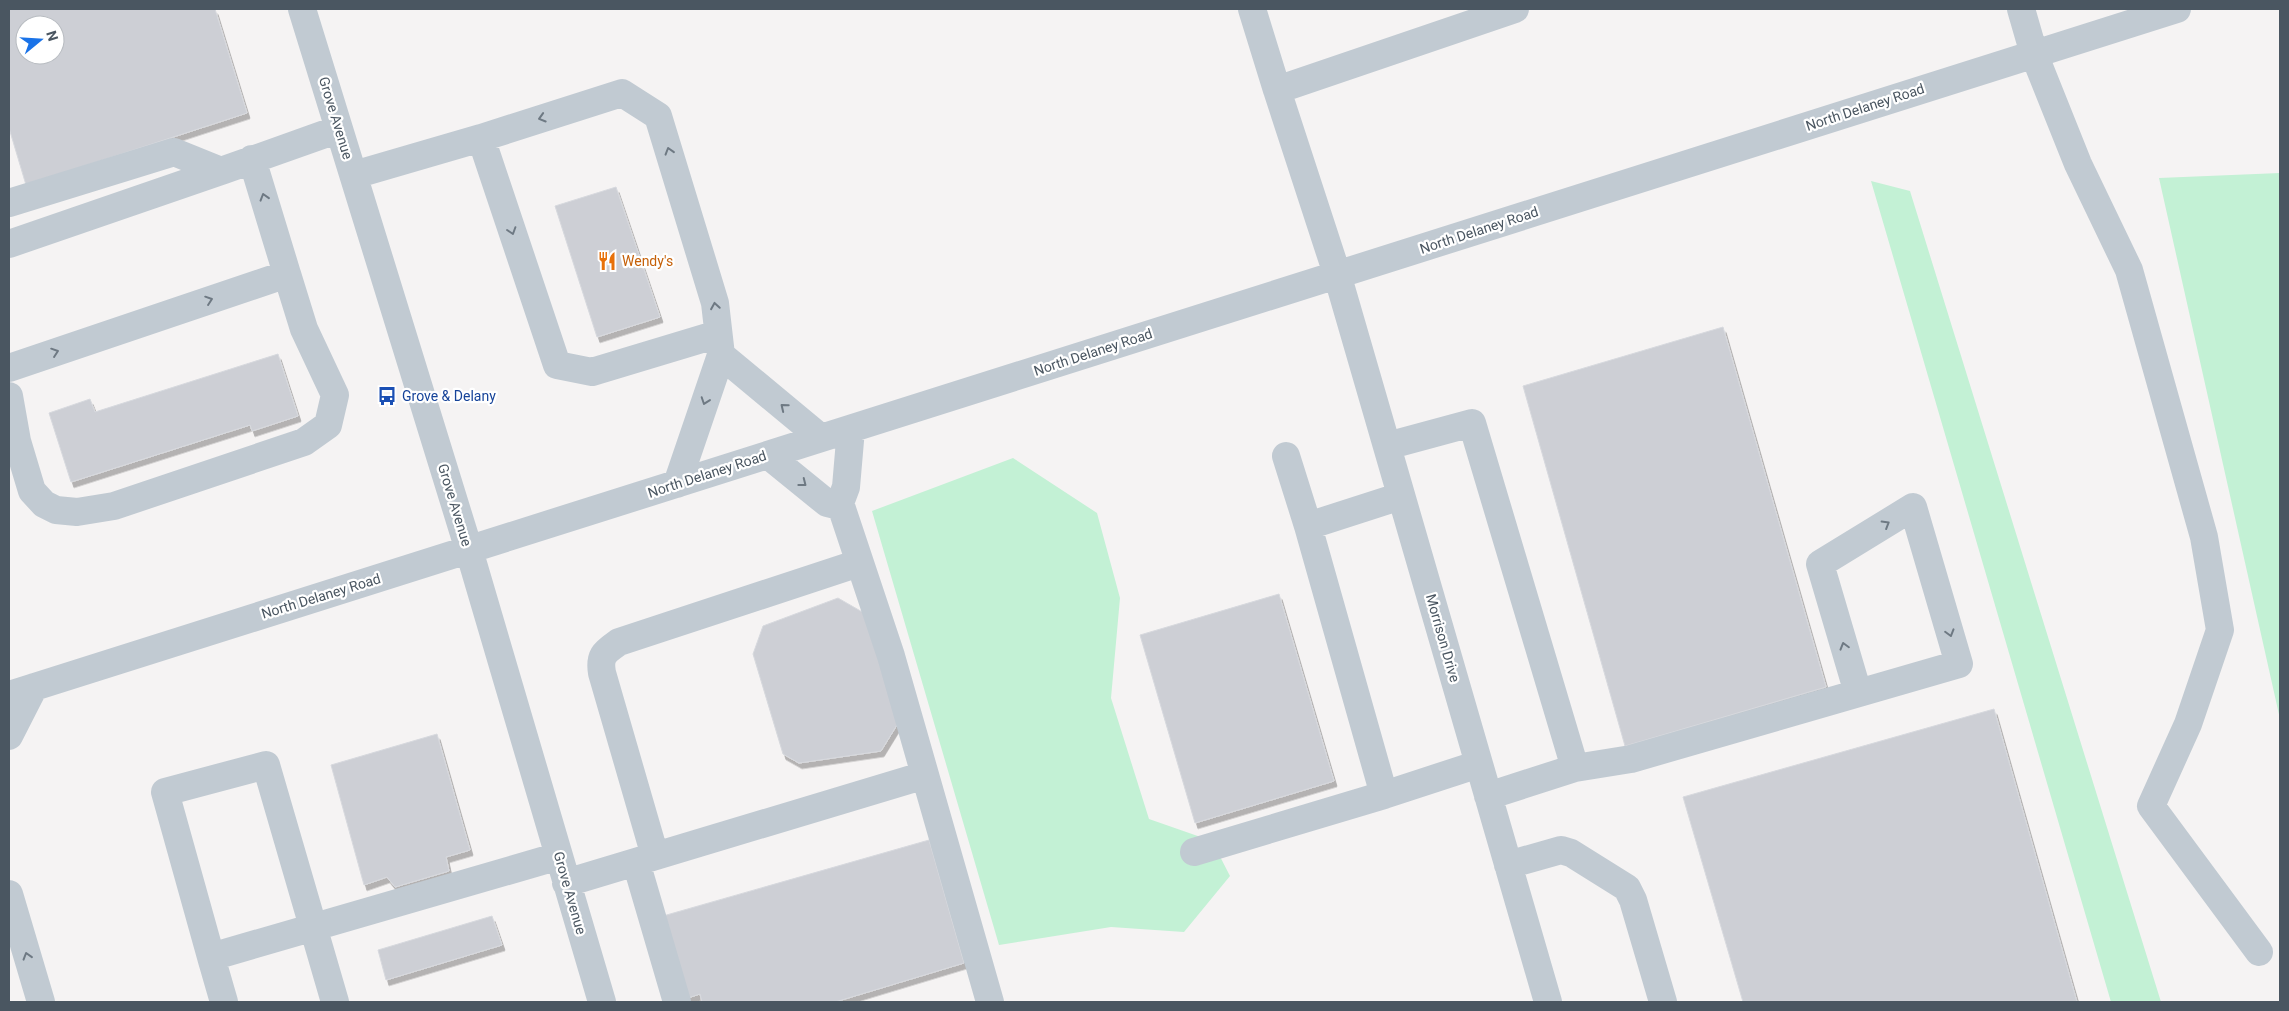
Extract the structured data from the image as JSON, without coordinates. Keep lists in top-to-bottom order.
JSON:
{
  "streets": {
    "street": ["North Delaney Road", "Grove Avenue", "Morrison Drive"]
  },
  "crossings": [
    ["North Delaney Road", "Grove Avenue"],
    ["North Delaney Road", "Morrison Drive"]
  ],
  "places": {
    "restaurant": ["Wendy's"],
    "bus stop": ["Grove & Delany"]
  },
  "north": "right"
}
